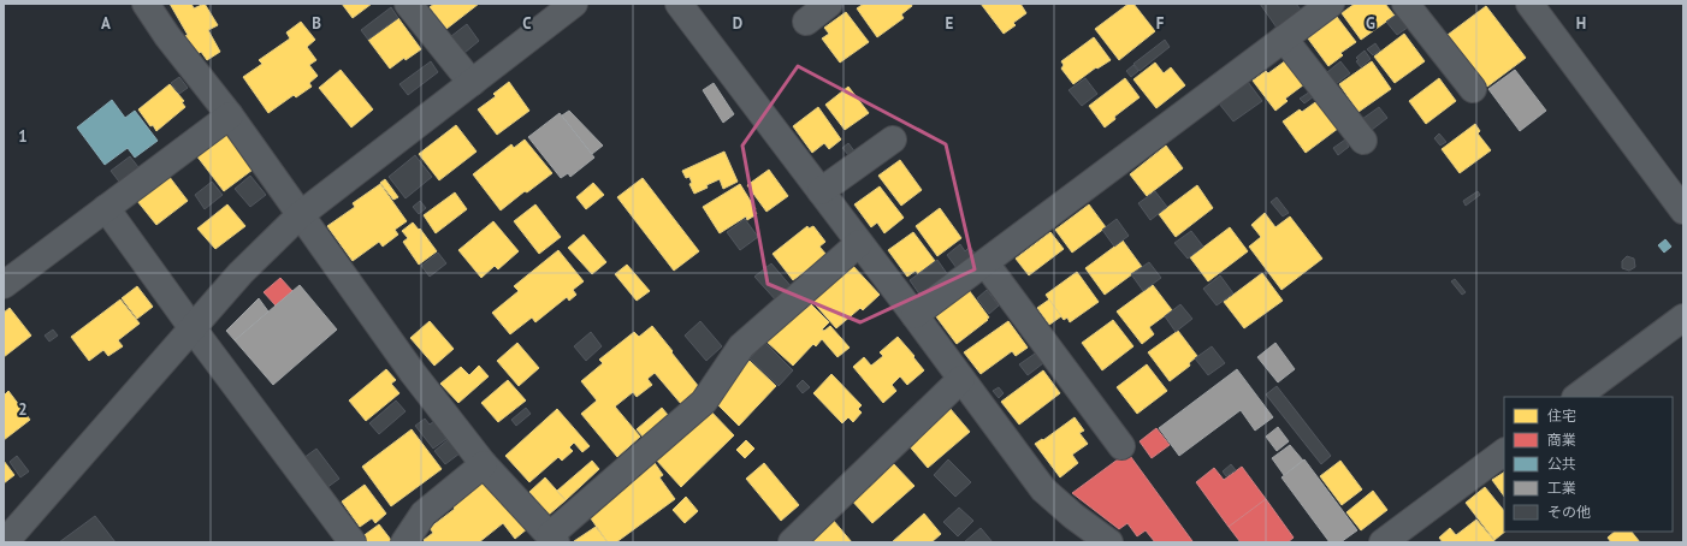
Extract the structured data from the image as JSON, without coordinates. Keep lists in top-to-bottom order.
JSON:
{
  "legend": [
    "住宅",
    "商業",
    "公共",
    "工業",
    "その他"
  ],
  "grid": {
    "columns": [
      "A",
      "B",
      "C",
      "D",
      "E",
      "F",
      "G",
      "H"
    ],
    "rows": ["1", "2"]
  }
}
